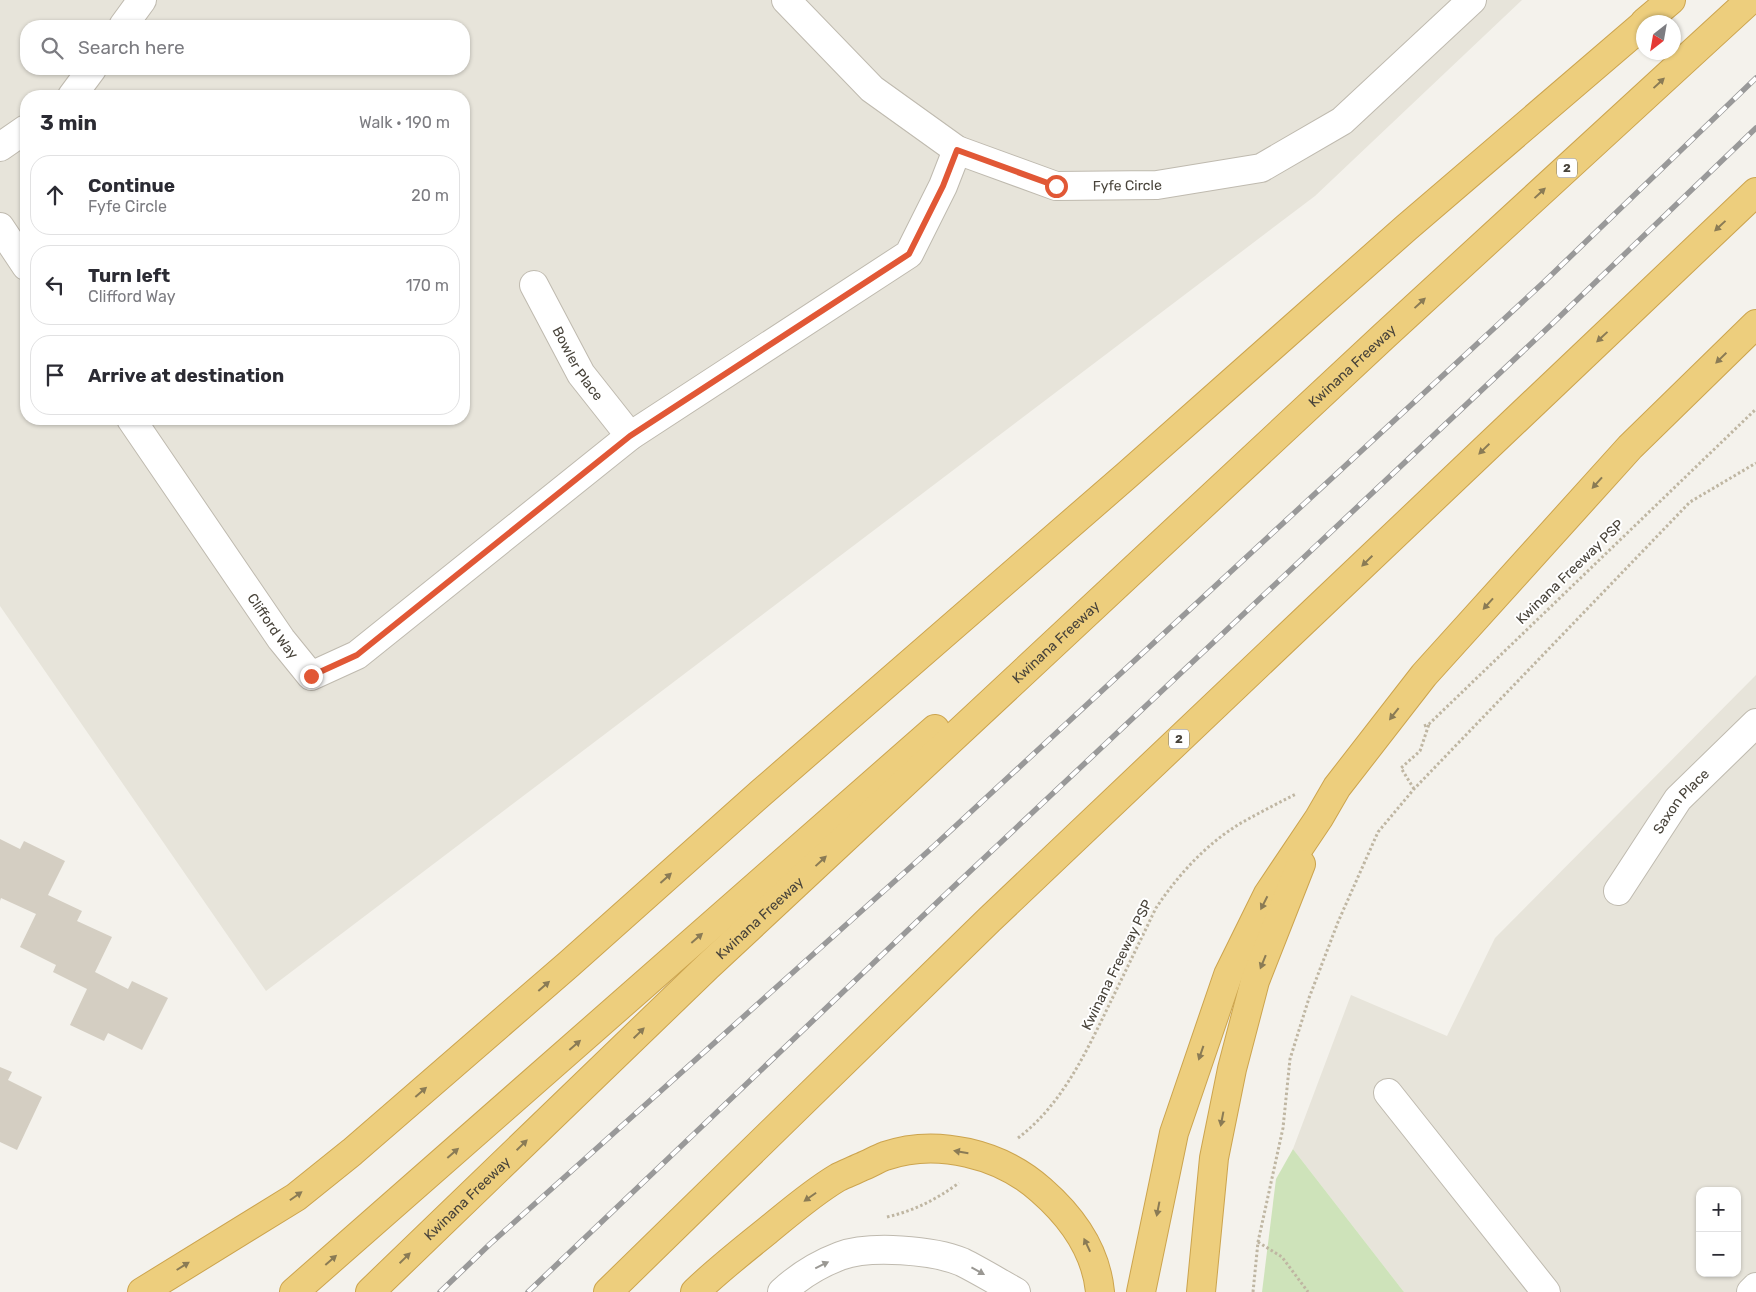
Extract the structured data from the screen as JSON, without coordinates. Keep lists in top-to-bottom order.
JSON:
{
  "streets": {
    "highway": ["2", "Kwinana Freeway"],
    "street": [
      "Fyfe Circle",
      "Bowler Place",
      "Clifford Way",
      "Saxon Place"
    ],
    "path": ["Kwinana Freeway PSP"]
  },
  "crossings": [
    ["Fyfe Circle", "Clifford Way"],
    ["Bowler Place", "Clifford Way"]
  ],
  "north": "bottom left",
  "page": {
    "search": "Search here",
    "heading": ["3 min", "Walk · 190 m"],
    "list": [
      ["Continue", "Fyfe Circle", "20 m"],
      ["Turn left", "Clifford Way", "170 m"],
      "Arrive at destination"
    ],
    "map_buttons": ["+", "−"]
  }
}
